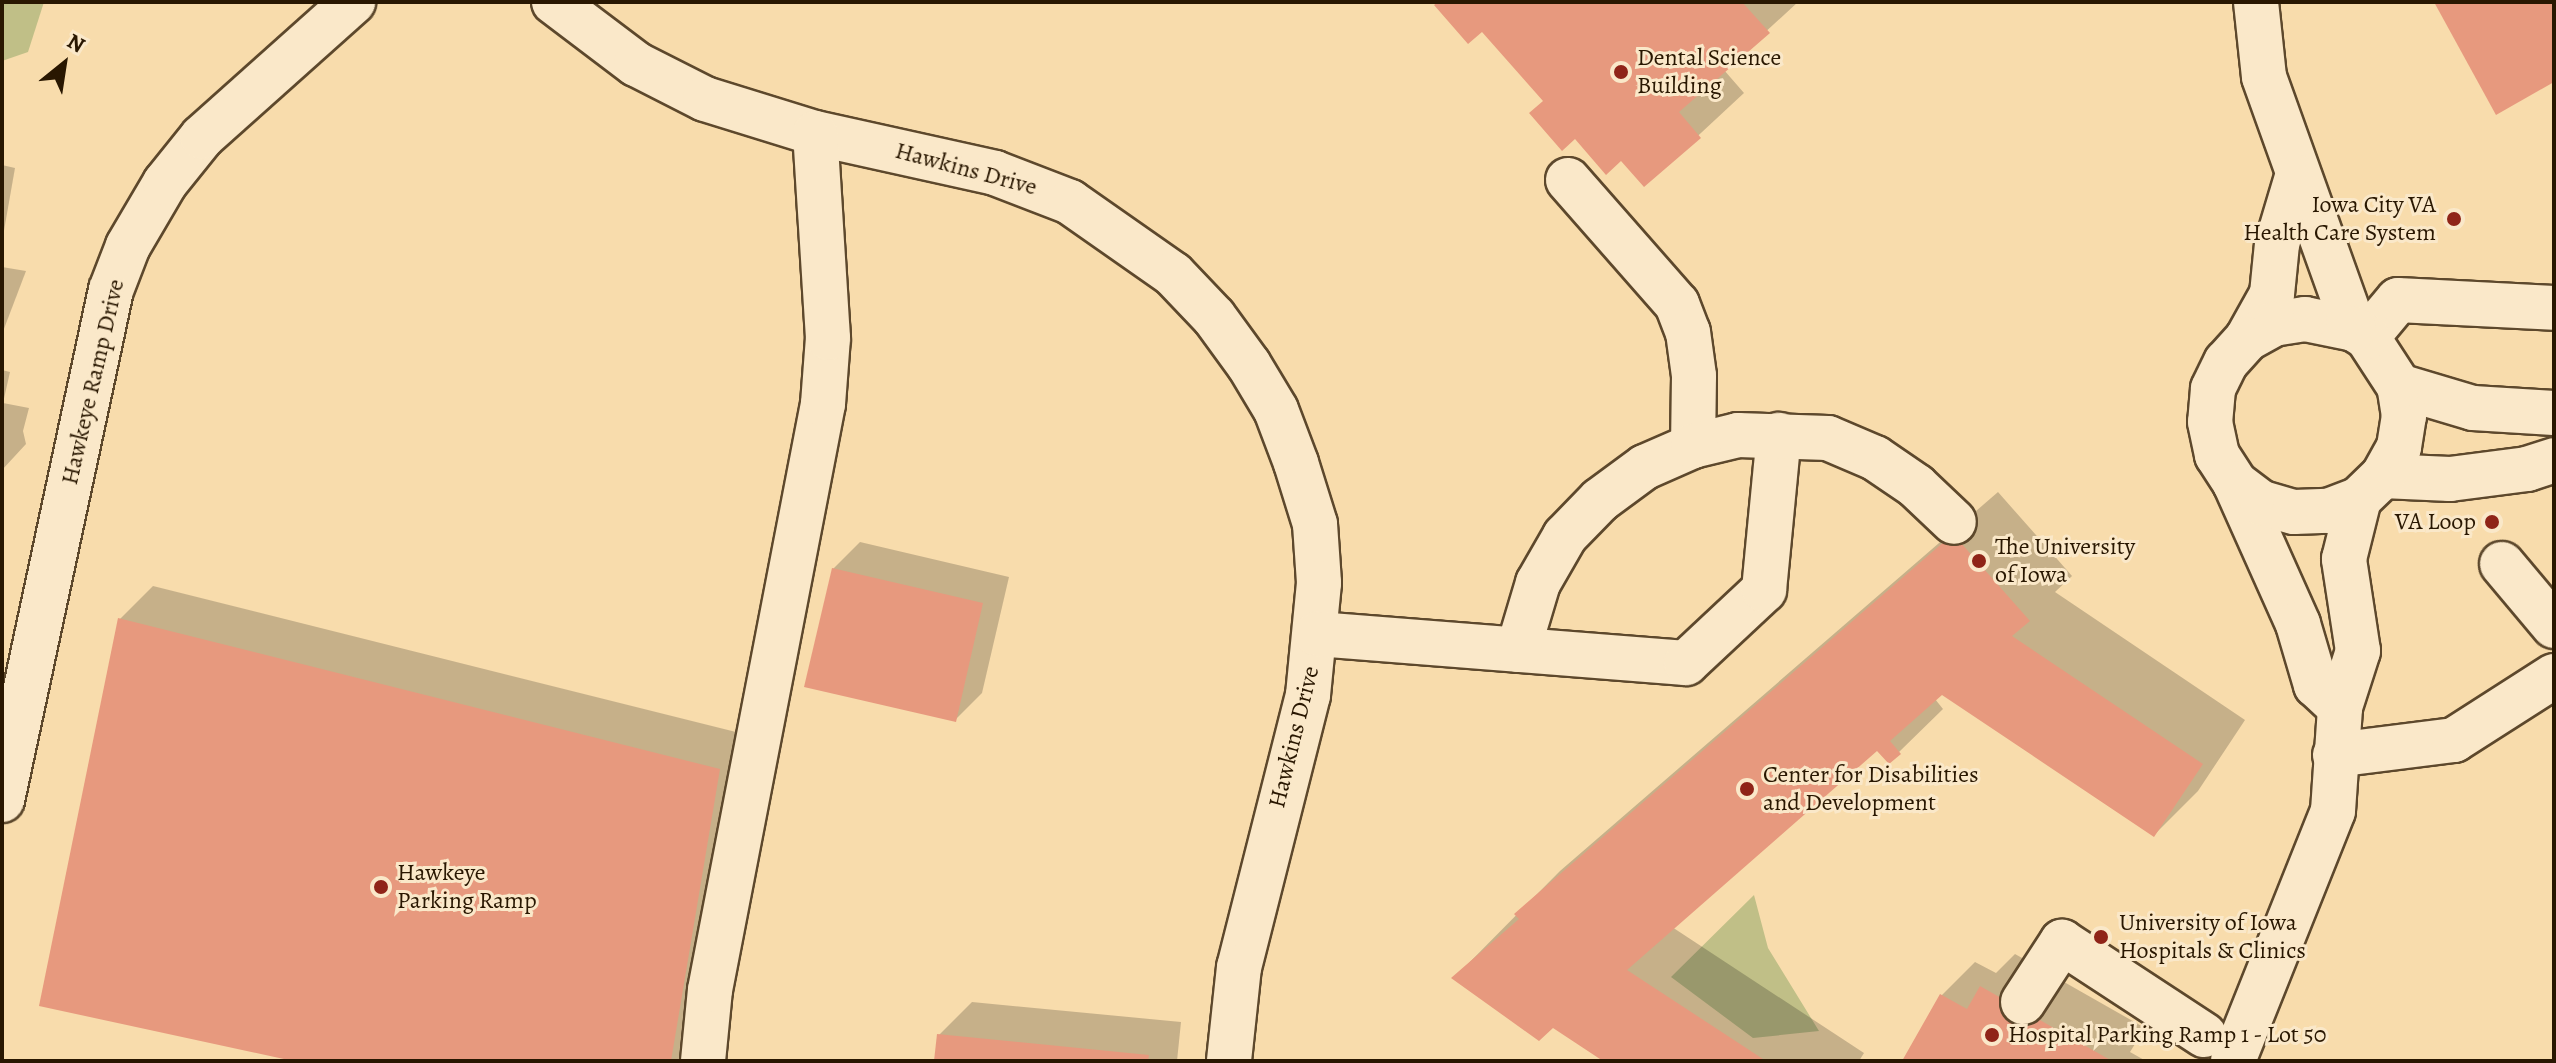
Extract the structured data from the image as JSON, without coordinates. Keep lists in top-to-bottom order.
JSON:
{
  "streets": {
    "street": ["Hawkins Drive", "Hawkeye Ramp Drive"]
  },
  "places": [
    "Dental Science Building",
    "Iowa City VA Health Care System",
    "VA Loop",
    "The University of Iowa",
    "Center for Disabilities and Development",
    "Hawkeye Parking Ramp",
    "University of Iowa Hospitals & Clinics",
    "Hospital Parking Ramp 1 - Lot 50"
  ],
  "north": "top right"
}
